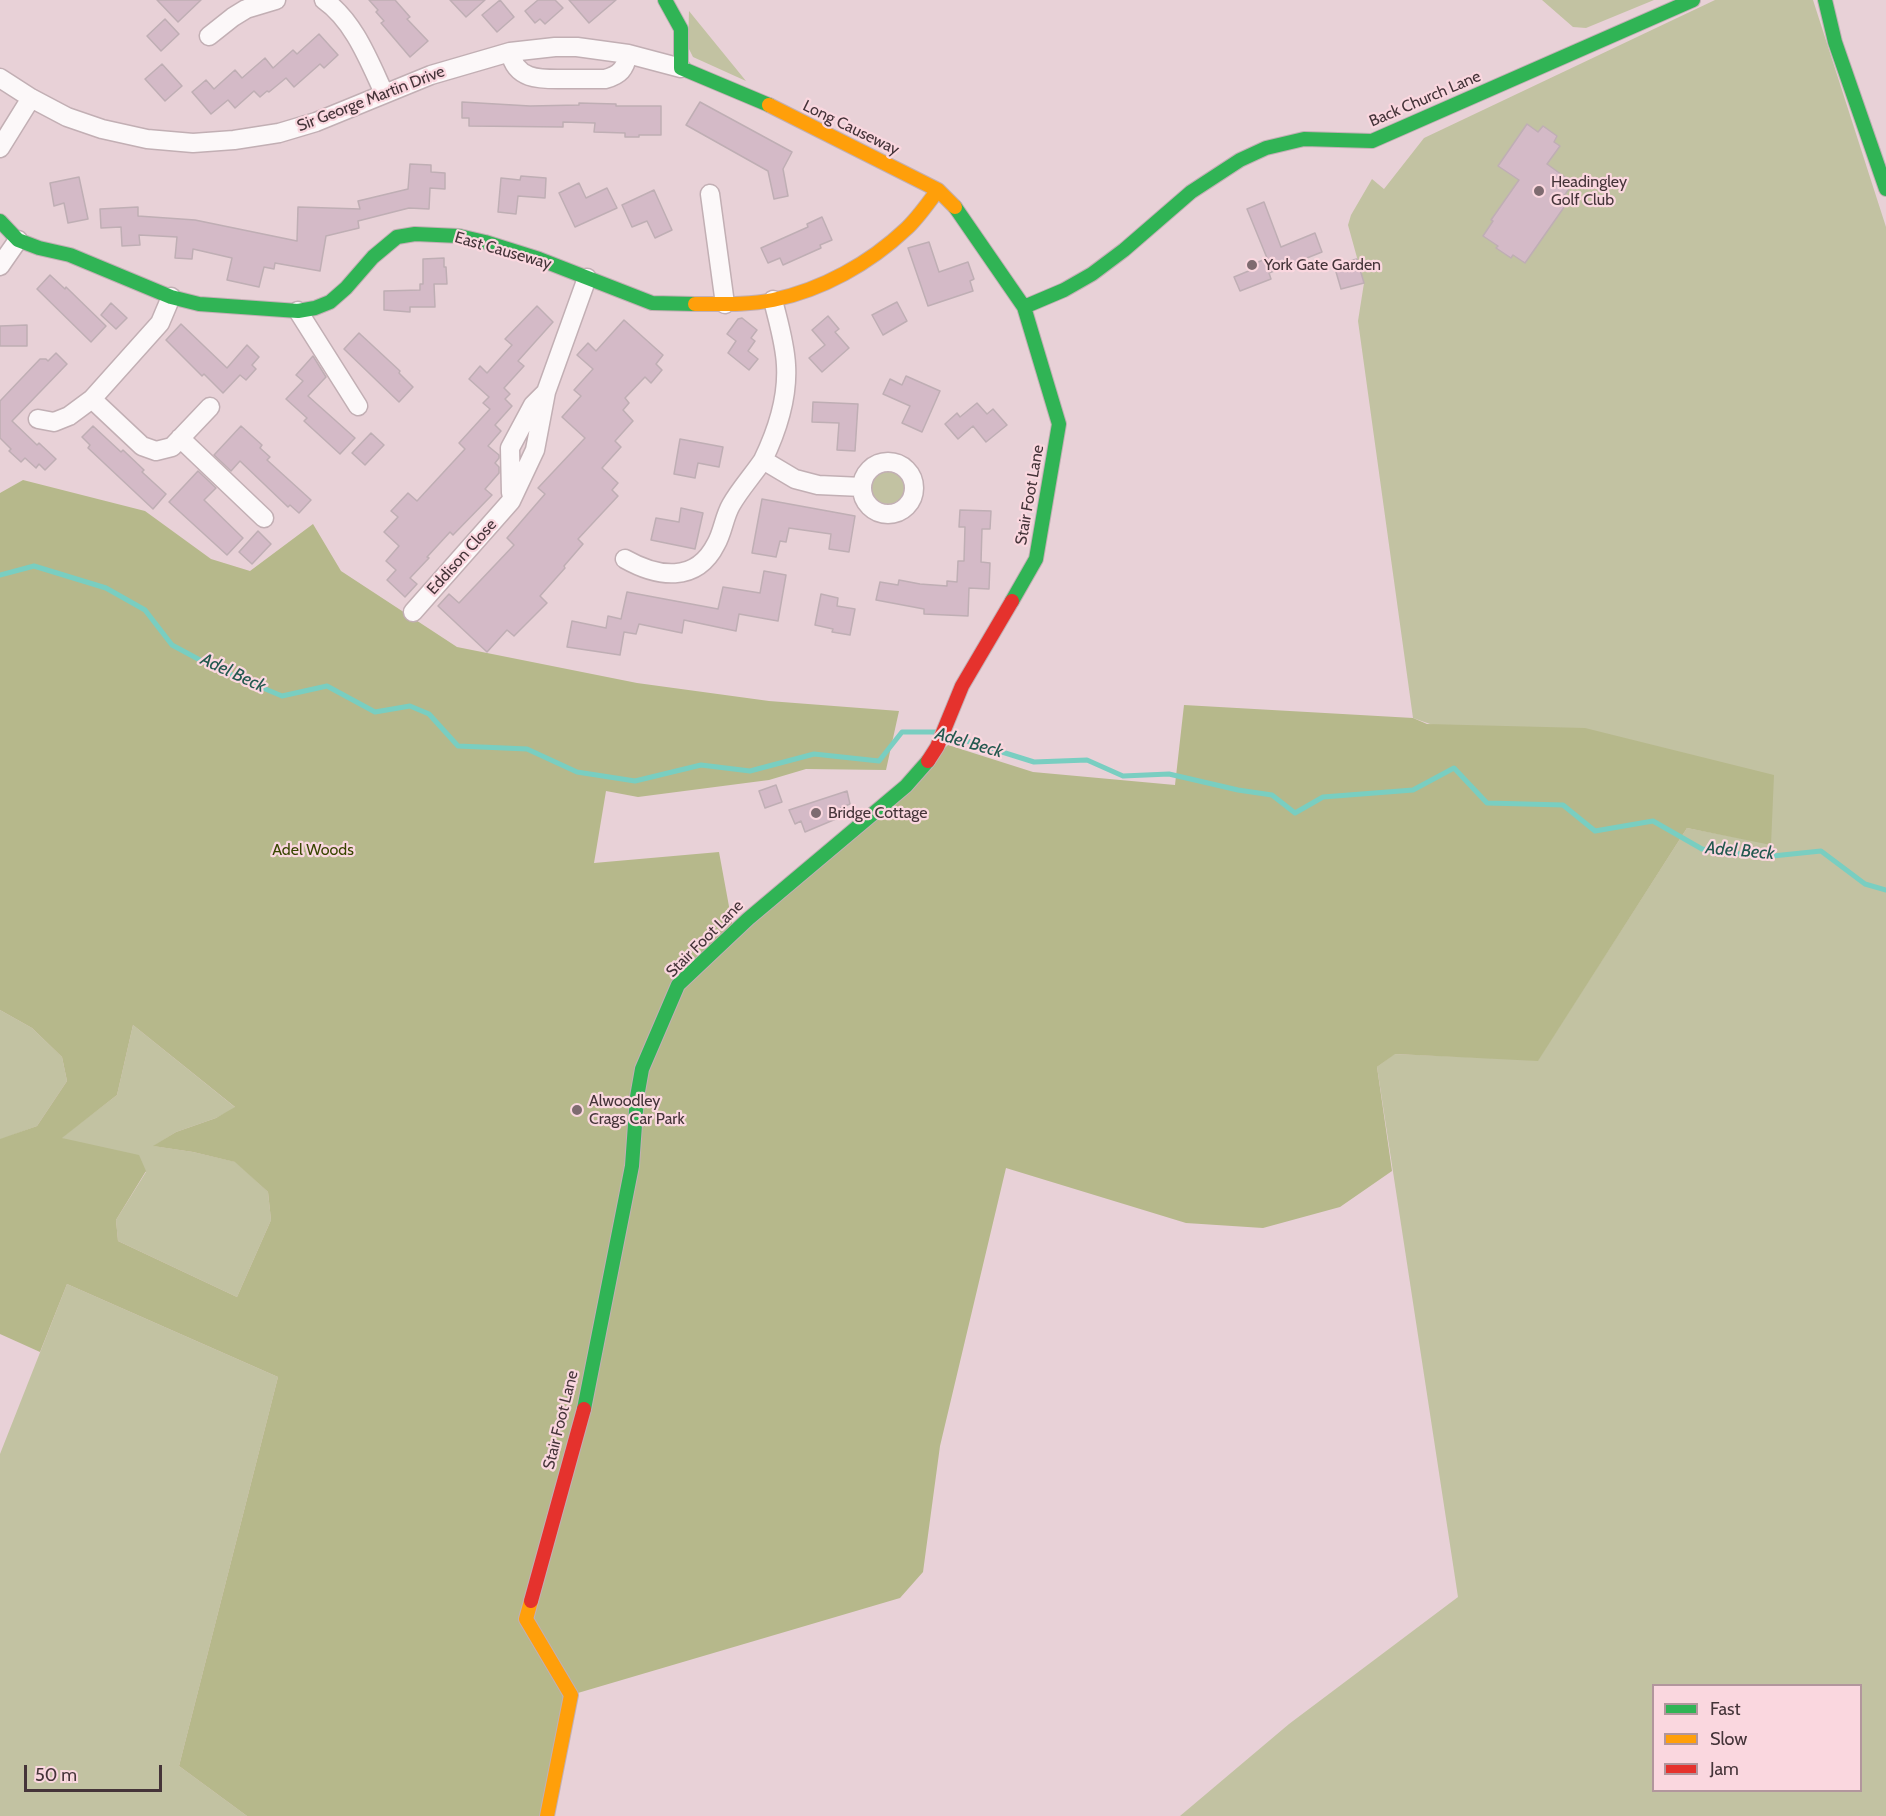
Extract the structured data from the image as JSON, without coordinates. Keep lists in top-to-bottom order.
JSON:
{
  "streets": {
    "street": [
      "Sir George Martin Drive",
      "Back Church Lane",
      "Long Causeway",
      "East Causeway",
      "Stair Foot Lane",
      "Eddison Close"
    ]
  },
  "crossings": [
    ["Sir George Martin Drive", "Long Causeway"],
    ["Back Church Lane", "Long Causeway"],
    ["Back Church Lane", "Stair Foot Lane"],
    ["Long Causeway", "East Causeway"],
    ["Long Causeway", "Stair Foot Lane"],
    ["East Causeway", "Eddison Close"]
  ],
  "water": ["Adel Beck"],
  "parks": ["Adel Woods"],
  "places": [
    "Headingley Golf Club",
    "York Gate Garden",
    "Bridge Cottage",
    "Alwoodley Crags Car Park"
  ],
  "legend": ["Fast", "Slow", "Jam"],
  "scale_bar": "50 m"
}
